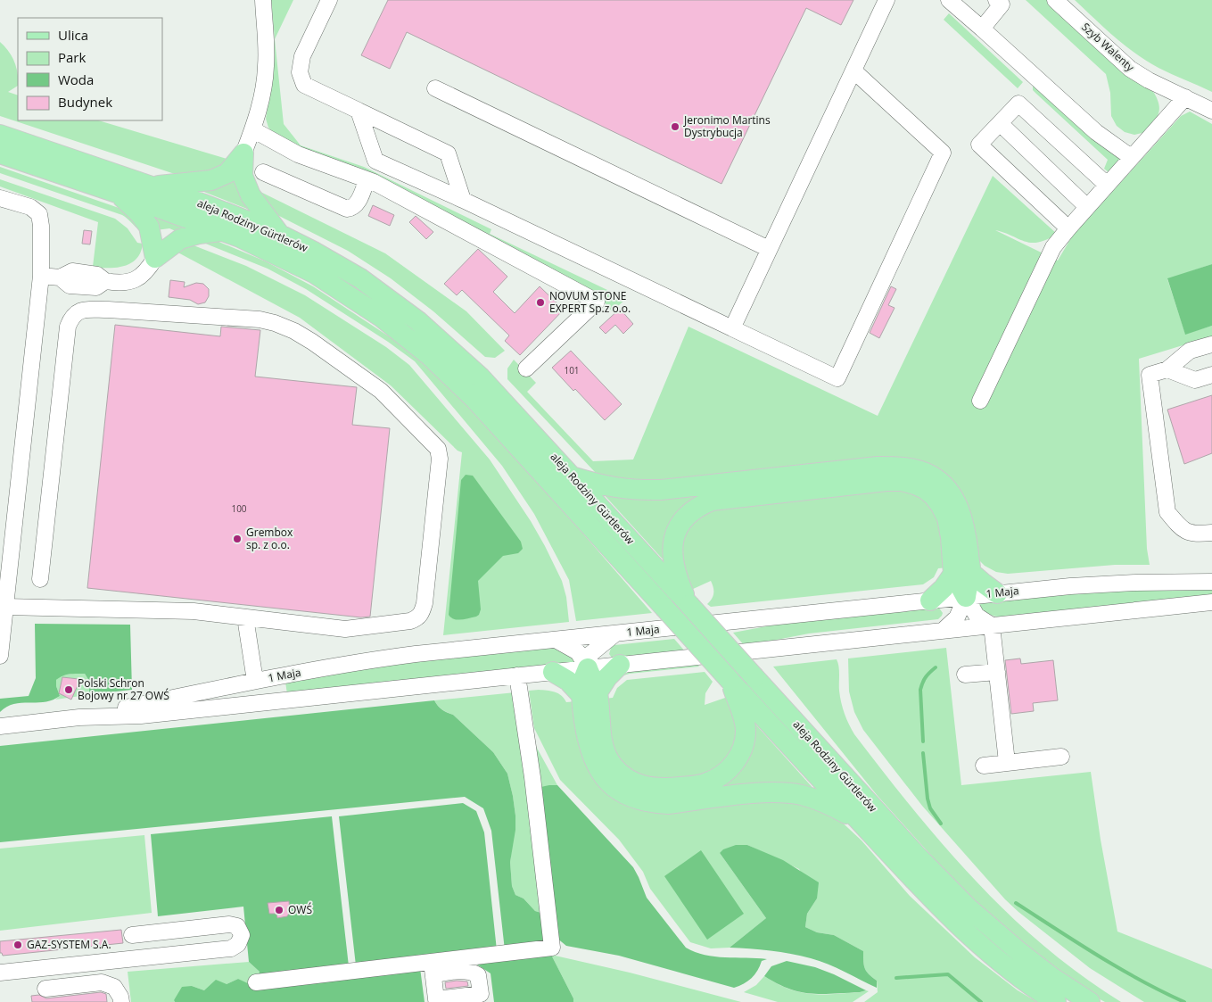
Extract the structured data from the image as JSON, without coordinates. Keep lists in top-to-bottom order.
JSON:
{
  "streets": {
    "main road": ["aleja Rodziny Gürtlerów"],
    "street": ["Szyb Walenty", "1 Maja"]
  },
  "places": [
    "Jeronimo Martins Dystrybucja",
    "NOVUM STONE EXPERT Sp.z o.o.",
    "Grembox sp. z o.o.",
    "Polski Schron Bojowy nr 27 OWŚ",
    "OWŚ",
    "GAZ-SYSTEM S.A."
  ],
  "house_numbers": ["101", "100"],
  "legend": [
    "Ulica",
    "Park",
    "Woda",
    "Budynek"
  ]
}
